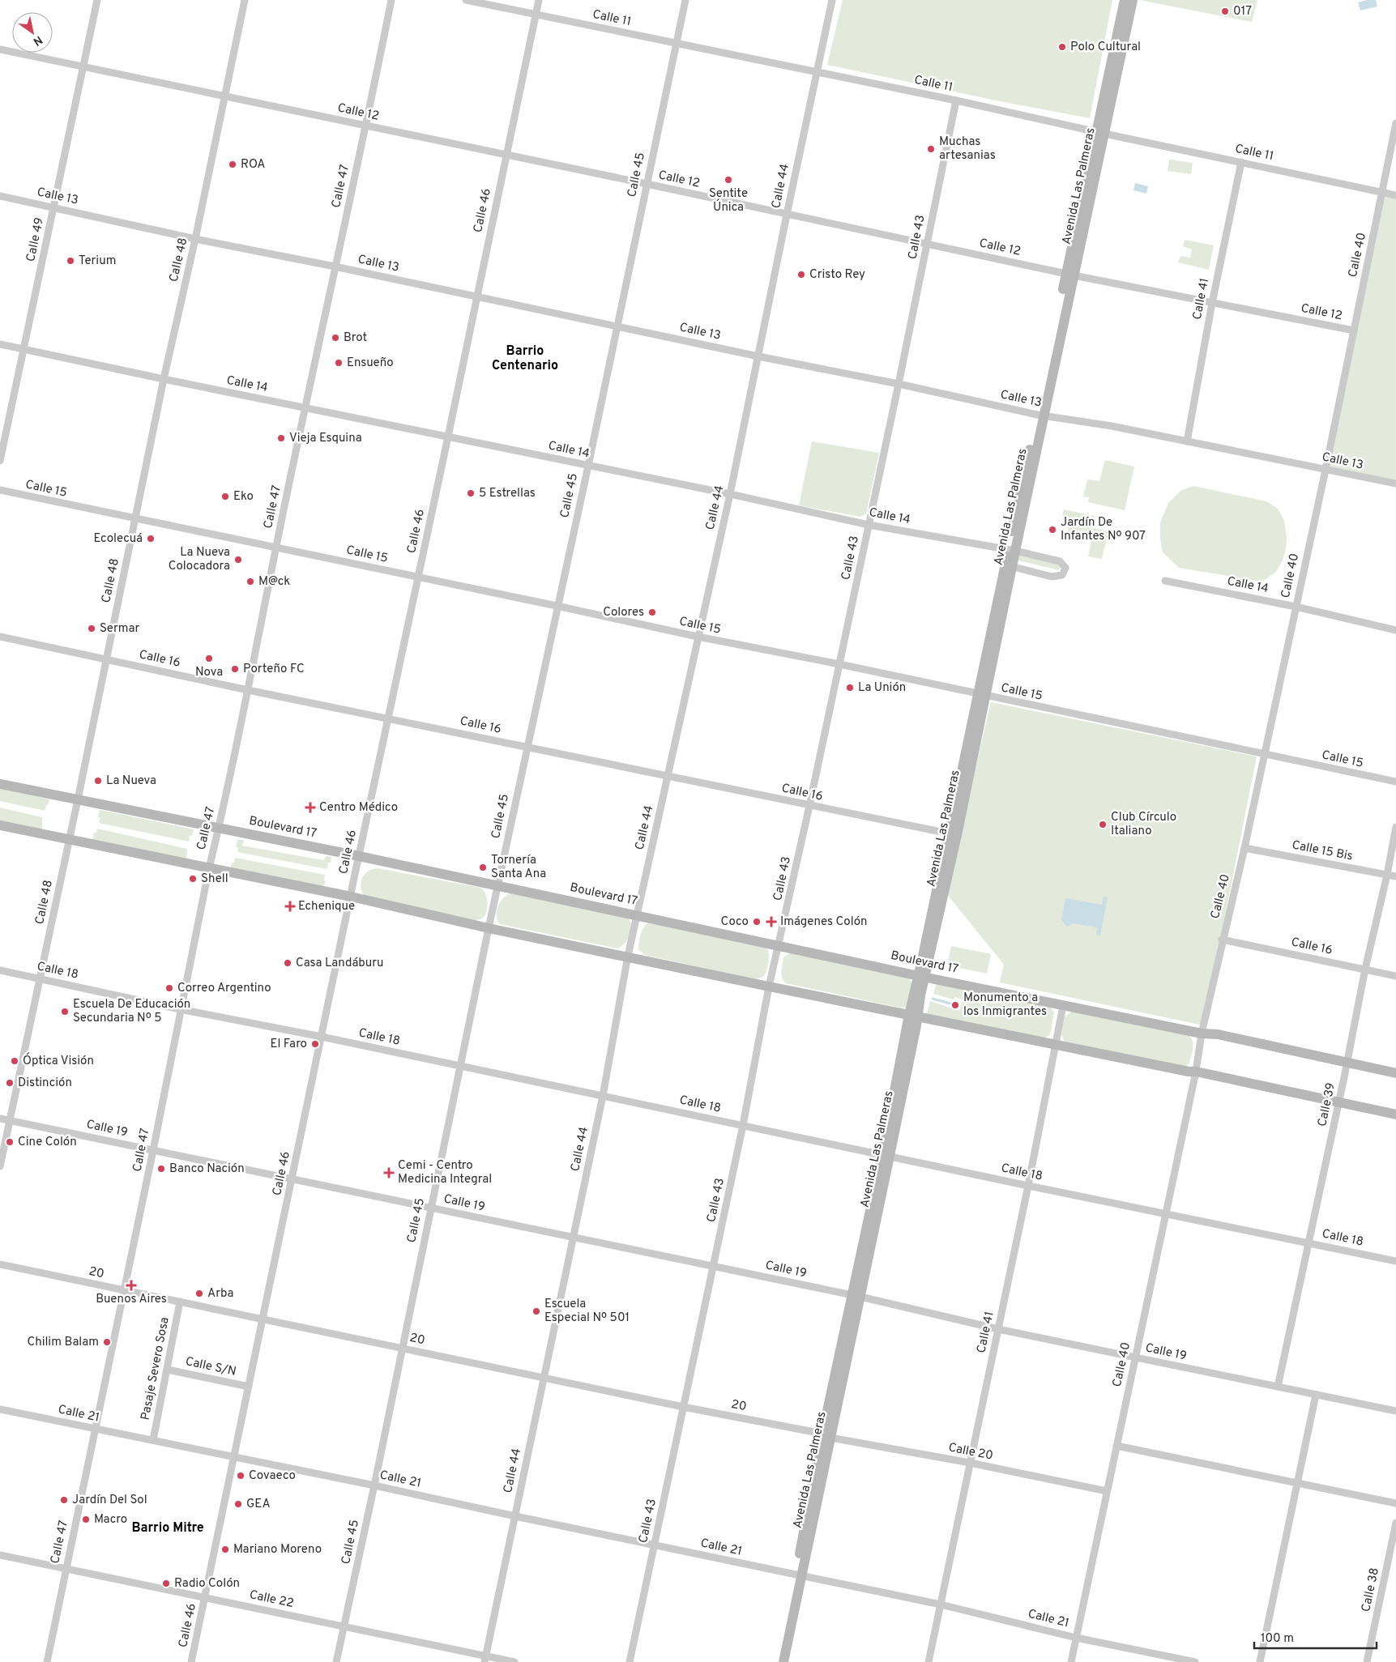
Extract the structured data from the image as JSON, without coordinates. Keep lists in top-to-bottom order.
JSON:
{
  "streets": {
    "main road": ["Avenida Las Palmeras", "Boulevard 17"],
    "street": [
      "Calle 11",
      "Calle 12",
      "Calle 45",
      "Calle 47",
      "Calle 44",
      "Calle 13",
      "Calle 46",
      "Calle 43",
      "Calle 49",
      "Calle 40",
      "Calle 48",
      "Calle 41",
      "Calle 14",
      "Calle 15",
      "Calle 16",
      "Calle 15 Bis",
      "Calle 18",
      "Calle 39",
      "Calle 19",
      "20",
      "Calle S/N",
      "Pasaje Severo Sosa",
      "Calle 21",
      "Calle 20",
      "Calle 38",
      "Calle 22"
    ]
  },
  "crossings": [
    ["Calle 11", "Calle 45"],
    ["Calle 11", "Calle 44"],
    ["Calle 11", "Avenida Las Palmeras"],
    ["Calle 11", "Calle 46"],
    ["Calle 11", "Calle 43"],
    ["Calle 11", "Calle 40"],
    ["Calle 11", "Calle 41"],
    ["Calle 12", "Calle 45"],
    ["Calle 12", "Calle 47"],
    ["Calle 12", "Calle 44"],
    ["Calle 12", "Avenida Las Palmeras"],
    ["Calle 12", "Calle 46"],
    ["Calle 12", "Calle 43"],
    ["Calle 12", "Calle 49"],
    ["Calle 12", "Calle 40"],
    ["Calle 12", "Calle 48"],
    ["Calle 12", "Calle 41"],
    ["Calle 45", "Calle 13"],
    ["Calle 45", "Calle 14"],
    ["Calle 45", "Calle 15"],
    ["Calle 45", "Calle 16"],
    ["Calle 45", "Boulevard 17"],
    ["Calle 45", "Calle 18"],
    ["Calle 45", "Calle 19"],
    ["Calle 45", "20"],
    ["Calle 45", "Calle 21"],
    ["Calle 45", "Calle 22"],
    ["Calle 47", "Calle 13"],
    ["Calle 47", "Calle 14"],
    ["Calle 47", "Calle 15"],
    ["Calle 47", "Calle 16"],
    ["Calle 47", "Boulevard 17"],
    ["Calle 47", "Calle 18"],
    ["Calle 47", "Calle 19"],
    ["Calle 47", "20"],
    ["Calle 47", "Calle 21"],
    ["Calle 47", "Calle 22"],
    ["Calle 44", "Calle 13"],
    ["Calle 44", "Calle 14"],
    ["Calle 44", "Calle 15"],
    ["Calle 44", "Calle 16"],
    ["Calle 44", "Boulevard 17"],
    ["Calle 44", "Calle 18"],
    ["Calle 44", "Calle 19"],
    ["Calle 44", "20"],
    ["Calle 44", "Calle 21"],
    ["Calle 44", "Calle 22"],
    ["Avenida Las Palmeras", "Calle 13"],
    ["Avenida Las Palmeras", "Calle 14"],
    ["Avenida Las Palmeras", "Calle 15"],
    ["Avenida Las Palmeras", "Calle 16"],
    ["Avenida Las Palmeras", "Boulevard 17"],
    ["Avenida Las Palmeras", "Calle 18"],
    ["Avenida Las Palmeras", "Calle 19"],
    ["Avenida Las Palmeras", "20"],
    ["Avenida Las Palmeras", "Calle 21"],
    ["Avenida Las Palmeras", "Calle 20"],
    ["Calle 13", "Calle 46"],
    ["Calle 13", "Calle 43"],
    ["Calle 13", "Calle 49"],
    ["Calle 13", "Calle 40"],
    ["Calle 13", "Calle 48"],
    ["Calle 13", "Calle 41"],
    ["Calle 46", "Calle 14"],
    ["Calle 46", "Calle 15"],
    ["Calle 46", "Calle 16"],
    ["Calle 46", "Boulevard 17"],
    ["Calle 46", "Calle 18"],
    ["Calle 46", "Calle 19"],
    ["Calle 46", "20"],
    ["Calle 46", "Calle S/N"],
    ["Calle 46", "Calle 21"],
    ["Calle 46", "Calle 22"],
    ["Calle 43", "Calle 14"],
    ["Calle 43", "Calle 15"],
    ["Calle 43", "Calle 16"],
    ["Calle 43", "Boulevard 17"],
    ["Calle 43", "Calle 18"],
    ["Calle 43", "Calle 19"],
    ["Calle 43", "20"],
    ["Calle 43", "Calle 21"],
    ["Calle 49", "Calle 14"],
    ["Calle 40", "Calle 14"],
    ["Calle 40", "Calle 15"],
    ["Calle 40", "Calle 16"],
    ["Calle 40", "Boulevard 17"],
    ["Calle 40", "Calle 15 Bis"],
    ["Calle 40", "Calle 18"],
    ["Calle 40", "Calle 19"],
    ["Calle 40", "Calle 21"],
    ["Calle 40", "Calle 20"],
    ["Calle 48", "Calle 14"],
    ["Calle 48", "Calle 15"],
    ["Calle 48", "Calle 16"],
    ["Calle 48", "Boulevard 17"],
    ["Calle 48", "Calle 18"],
    ["Calle 48", "Calle 19"],
    ["Calle 41", "Boulevard 17"],
    ["Calle 41", "Calle 18"],
    ["Calle 41", "Calle 19"],
    ["Calle 41", "Calle 21"],
    ["Calle 41", "Calle 20"],
    ["Calle 16", "Calle 39"],
    ["Boulevard 17", "Calle 39"],
    ["Calle 15 Bis", "Calle 39"],
    ["Calle 18", "Calle 39"],
    ["Calle 39", "Calle 19"],
    ["20", "Pasaje Severo Sosa"],
    ["20", "Calle 20"],
    ["Calle S/N", "Pasaje Severo Sosa"],
    ["Pasaje Severo Sosa", "Calle 21"]
  ],
  "districts": ["Barrio Centenario", "Barrio Mitre"],
  "places": {
    "other": [
      "017",
      "Polo Cultural",
      "Muchas artesanias",
      "ROA",
      "Sentite Única",
      "Terium",
      "Cristo Rey",
      "Brot",
      "Ensueño",
      "Vieja Esquina",
      "5 Estrellas",
      "Eko",
      "Jardín De Infantes Nº 907",
      "Ecolecuá",
      "La Nueva Colocadora",
      "M@ck",
      "Colores",
      "Sermar",
      "Nova",
      "Porteño FC",
      "La Unión",
      "La Nueva",
      "Club Círculo Italiano",
      "Tornería Santa Ana",
      "Shell",
      "Coco",
      "Casa Landáburu",
      "Correo Argentino",
      "Monumento a los Inmigrantes",
      "Escuela De Educación Secundaria Nº 5",
      "El Faro",
      "Óptica Visión",
      "Distinción",
      "Cine Colón",
      "Banco Nación",
      "Arba",
      "Escuela Especial Nº 501",
      "Chilim Balam",
      "Covaeco",
      "Jardín Del Sol",
      "GEA",
      "Macro",
      "Mariano Moreno",
      "Radio Colón"
    ],
    "health": [
      "Centro Médico",
      "Echenique",
      "Imágenes Colón",
      "Cemi - Centro Medicina Integral",
      "Buenos Aires"
    ]
  },
  "scale_bar": "100 m",
  "north": "bottom right"
}
